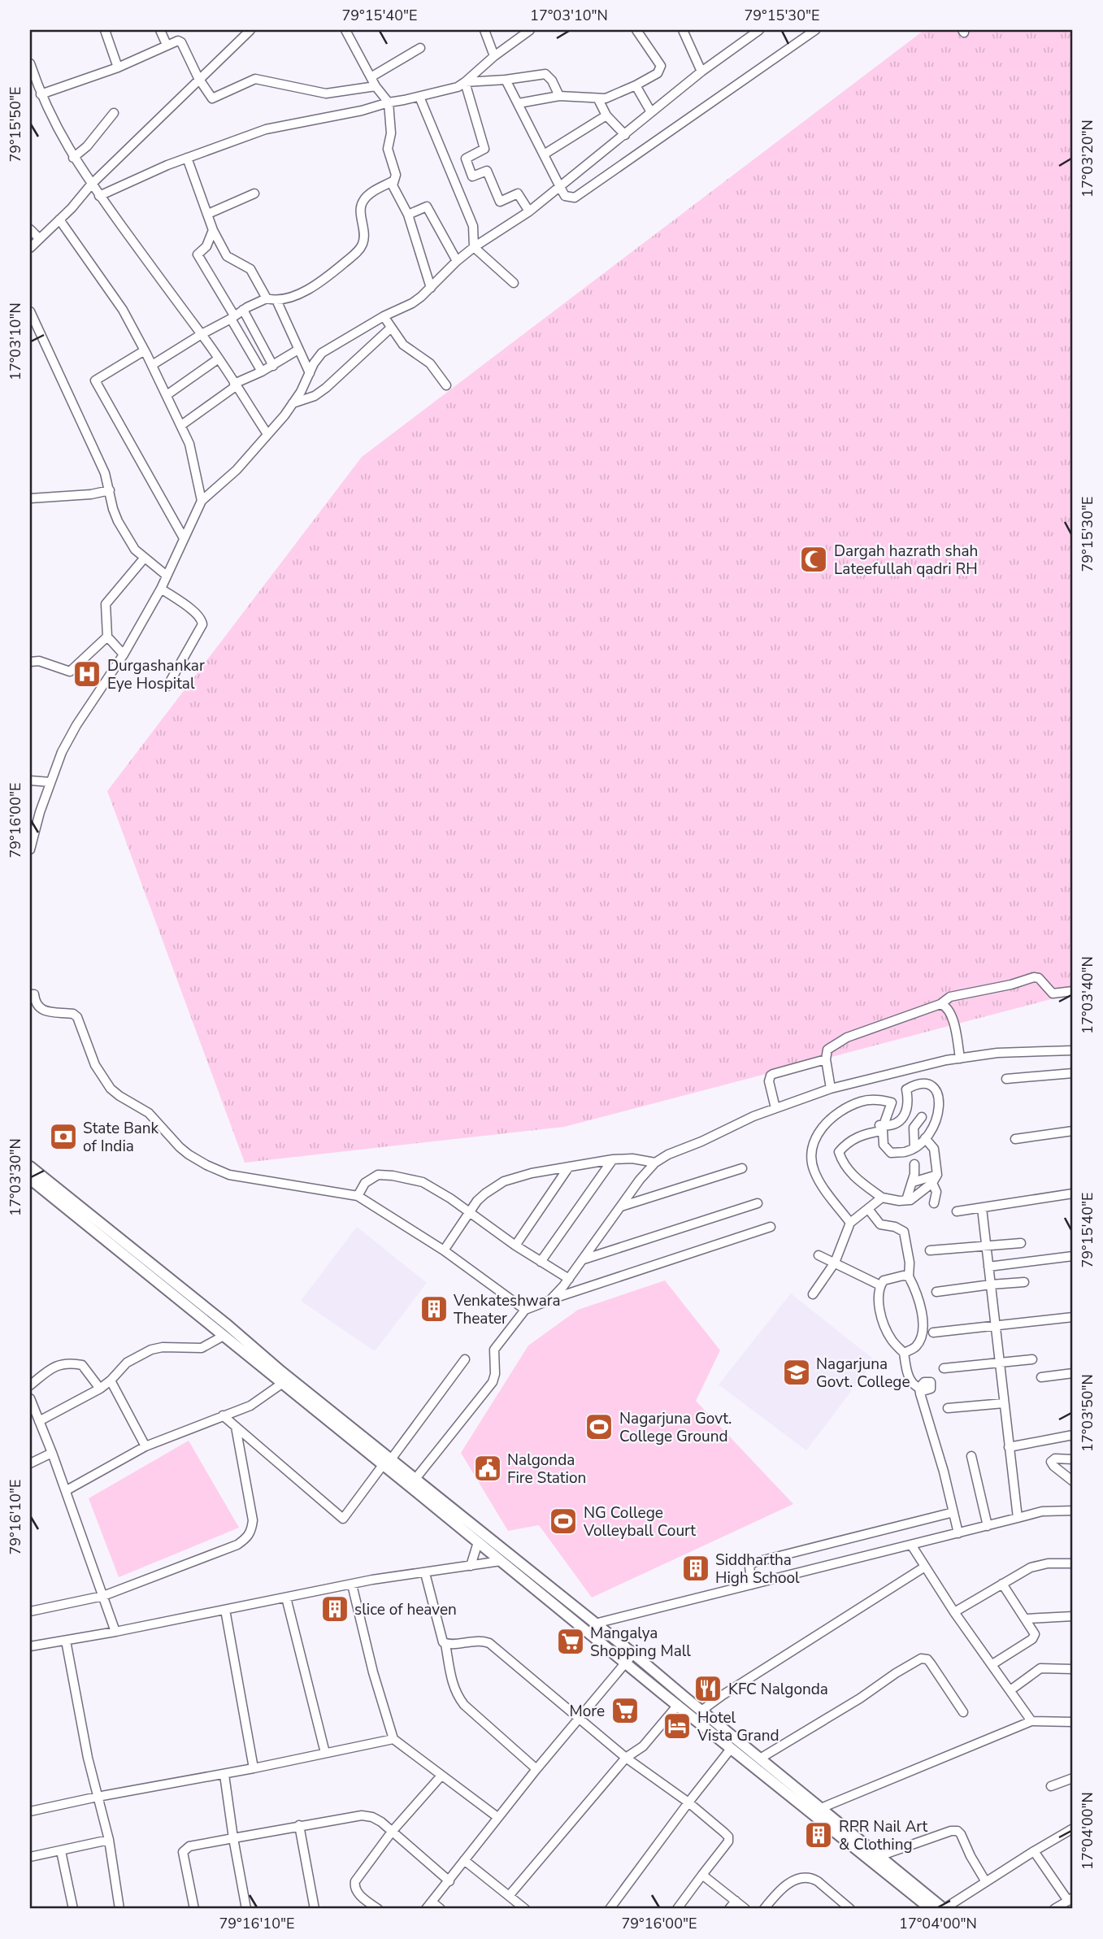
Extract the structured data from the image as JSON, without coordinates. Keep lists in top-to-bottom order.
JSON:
{
  "places": {
    "mosque": ["Dargah hazrath shah Lateefullah qadri RH"],
    "hospital": ["Durgashankar Eye Hospital"],
    "bank": ["State Bank of India"],
    "building": [
      "Venkateshwara Theater",
      "Siddhartha High School",
      "slice of heaven",
      "RPR Nail Art & Clothing"
    ],
    "school or university": ["Nagarjuna Govt. College"],
    "sports": ["Nagarjuna Govt. College Ground", "NG College Volleyball Court"],
    "public building": ["Nalgonda Fire Station"],
    "supermarket": ["Mangalya Shopping Mall", "More"],
    "restaurant": ["KFC Nalgonda"],
    "hotel": ["Hotel Vista Grand"]
  },
  "coordinates": [
    "79°15'40\"E",
    "17°03'10\"N",
    "79°15'30\"E",
    "79°15'50\"E",
    "17°03'20\"N",
    "79°16'00\"E",
    "17°03'40\"N",
    "17°03'30\"N",
    "17°03'50\"N",
    "79°16'10\"E",
    "17°04'00\"N"
  ]
}
